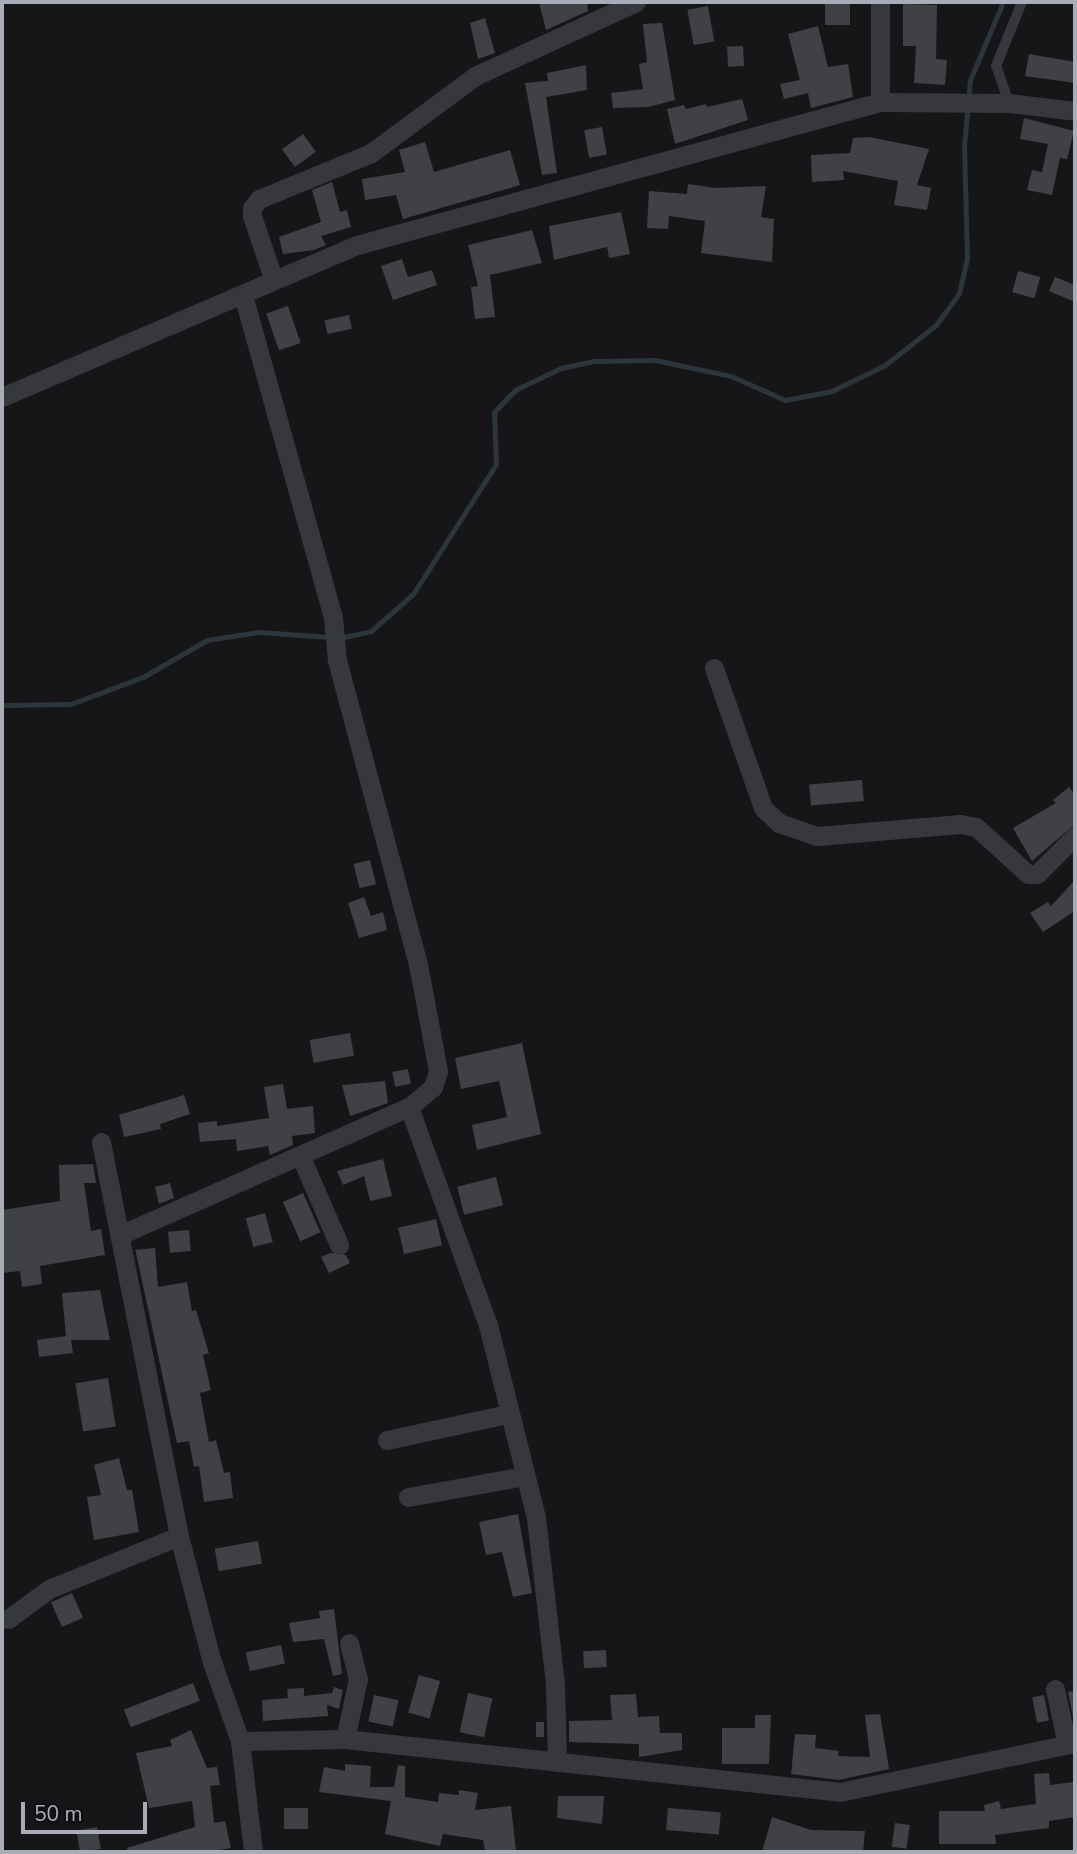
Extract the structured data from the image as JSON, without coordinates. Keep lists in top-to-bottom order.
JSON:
{
  "scale_bar": "50 m"
}
